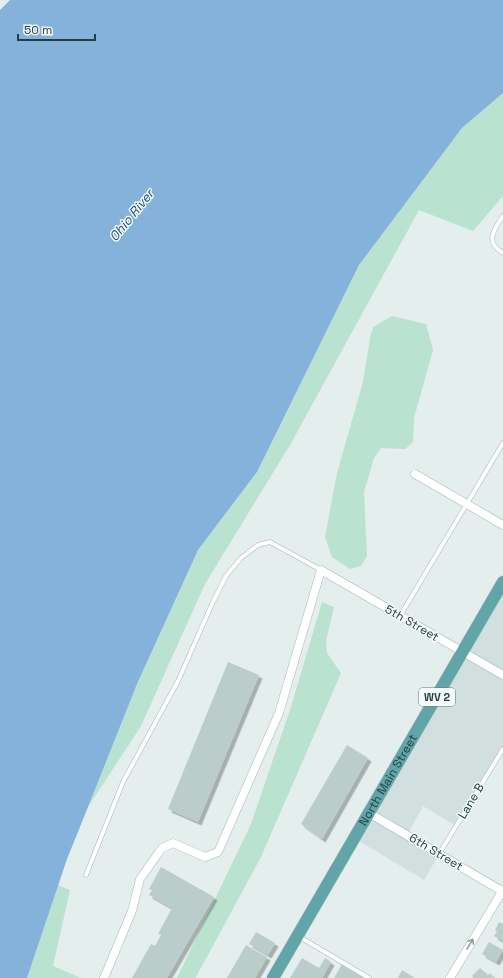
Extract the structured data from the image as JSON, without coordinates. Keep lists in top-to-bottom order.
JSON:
{
  "streets": {
    "main road": ["WV 2", "North Main Street"],
    "street": ["5th Street", "6th Street"],
    "lane": ["Lane B"]
  },
  "crossings": [
    ["5th Street", "North Main Street"],
    ["North Main Street", "6th Street"],
    ["Lane B", "6th Street"]
  ],
  "water": ["Ohio River"],
  "scale_bar": "50 m"
}
